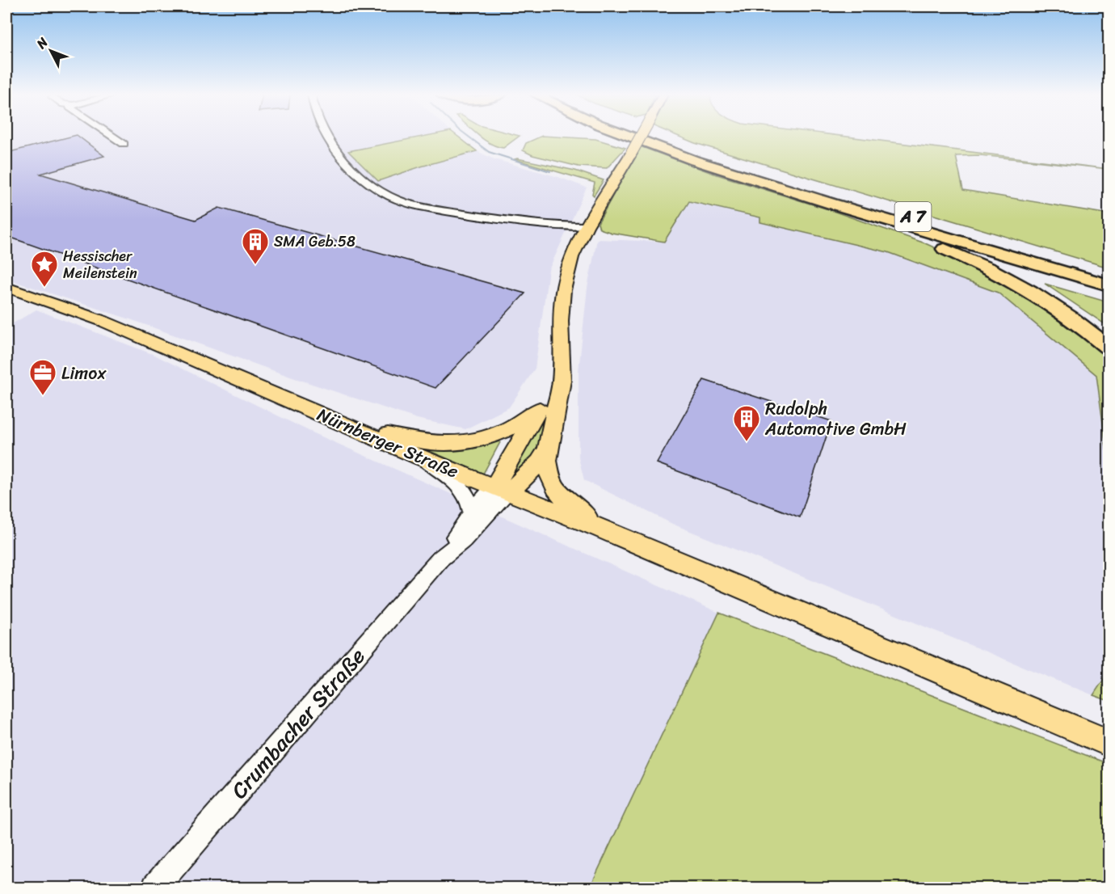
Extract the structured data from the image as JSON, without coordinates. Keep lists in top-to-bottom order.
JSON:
{
  "streets": {
    "highway": ["A 7"],
    "main road": ["Nürnberger Straße"],
    "street": ["Crumbacher Straße"]
  },
  "crossings": [
    ["Nürnberger Straße", "Crumbacher Straße"]
  ],
  "places": {
    "building": ["SMA Geb.58", "Rudolph Automotive GmbH"],
    "place": ["Hessischer Meilenstein"],
    "office": ["Limox"]
  },
  "north": "top left"
}
